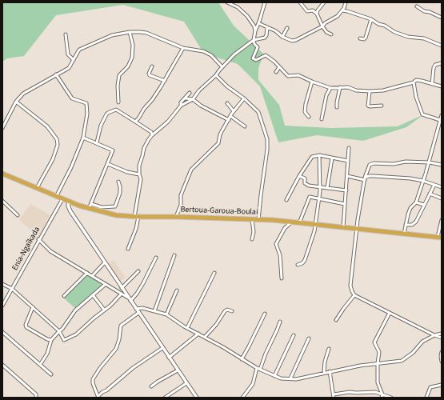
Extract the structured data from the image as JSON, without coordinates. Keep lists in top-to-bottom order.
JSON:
{
  "streets": {
    "highway": ["Bertoua-Garoua-Boulai"],
    "street": ["Enia-Ngaîkada"]
  },
  "crossings": [
    ["Bertoua-Garoua-Boulai", "Enia-Ngaîkada"]
  ]
}
